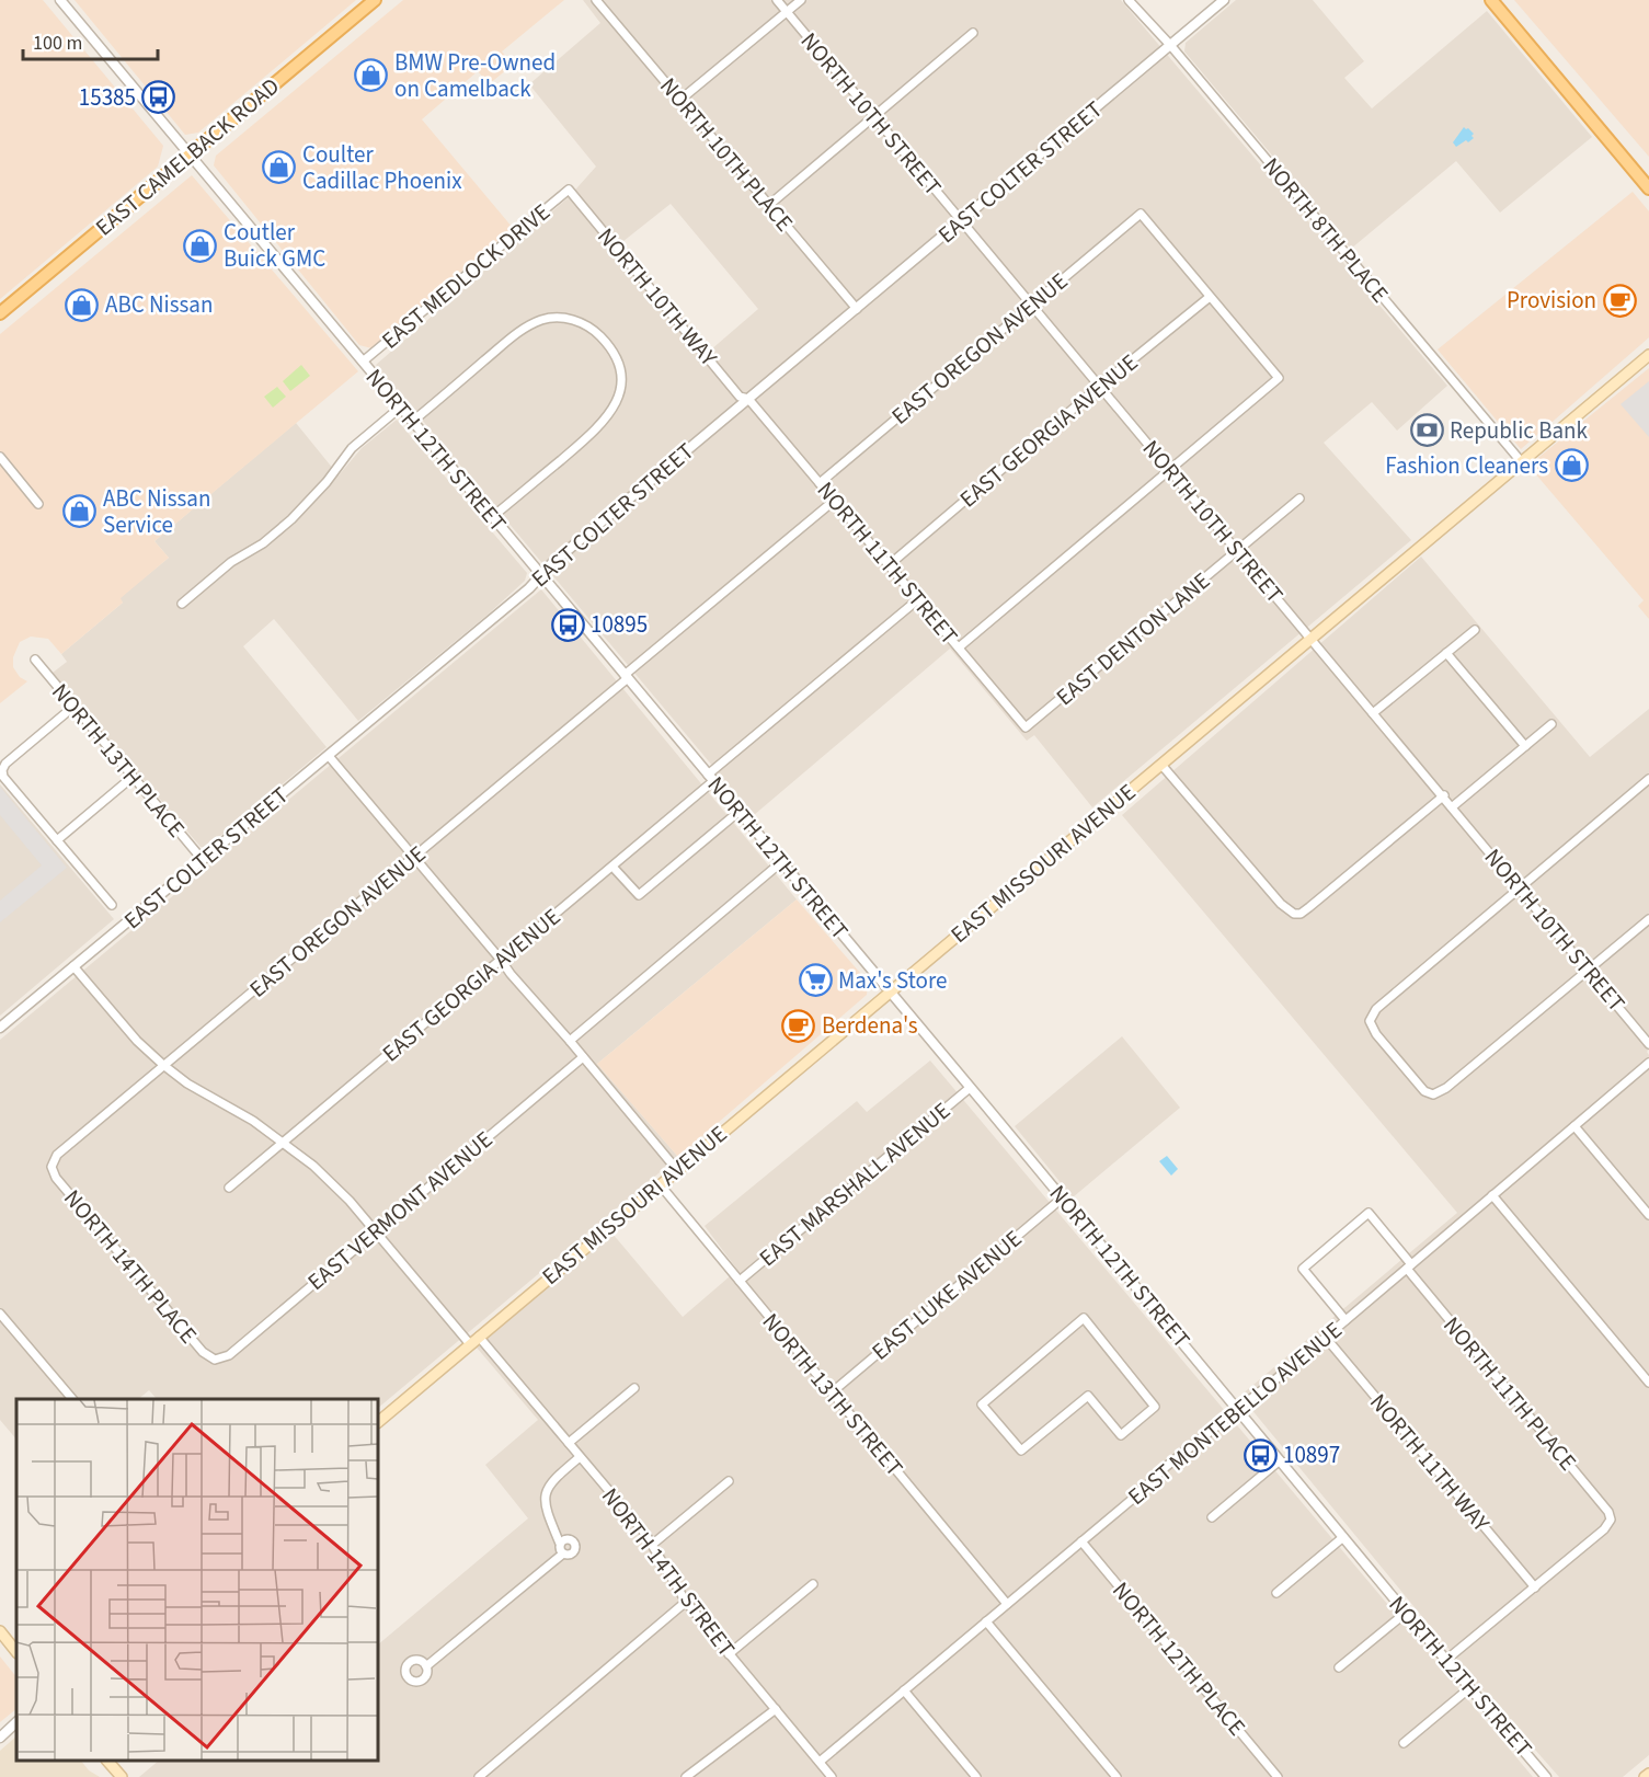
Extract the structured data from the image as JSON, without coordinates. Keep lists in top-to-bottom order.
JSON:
{
  "streets": {
    "main road": ["EAST CAMELBACK ROAD", "EAST MISSOURI AVENUE"],
    "street": [
      "NORTH 10TH STREET",
      "NORTH 10TH PLACE",
      "EAST COLTER STREET",
      "NORTH 8TH PLACE",
      "EAST MEDLOCK DRIVE",
      "NORTH 10TH WAY",
      "EAST OREGON AVENUE",
      "EAST GEORGIA AVENUE",
      "NORTH 12TH STREET",
      "NORTH 11TH STREET",
      "EAST DENTON LANE",
      "NORTH 13TH PLACE",
      "EAST MARSHALL AVENUE",
      "EAST VERMONT AVENUE",
      "NORTH 14TH PLACE",
      "EAST LUKE AVENUE",
      "NORTH 11TH PLACE",
      "NORTH 13TH STREET",
      "EAST MONTEBELLO AVENUE",
      "NORTH 11TH WAY",
      "NORTH 14TH STREET",
      "NORTH 12TH PLACE"
    ]
  },
  "crossings": [
    ["NORTH 10TH STREET", "EAST COLTER STREET"],
    ["NORTH 10TH STREET", "EAST OREGON AVENUE"],
    ["NORTH 10TH STREET", "EAST GEORGIA AVENUE"],
    ["NORTH 10TH STREET", "EAST DENTON LANE"],
    ["NORTH 10TH STREET", "EAST MISSOURI AVENUE"],
    ["NORTH 10TH PLACE", "EAST COLTER STREET"],
    ["EAST CAMELBACK ROAD", "NORTH 12TH STREET"],
    ["EAST COLTER STREET", "NORTH 8TH PLACE"],
    ["EAST COLTER STREET", "NORTH 10TH WAY"],
    ["EAST COLTER STREET", "NORTH 12TH STREET"],
    ["EAST COLTER STREET", "NORTH 11TH STREET"],
    ["EAST COLTER STREET", "NORTH 13TH PLACE"],
    ["NORTH 8TH PLACE", "EAST MISSOURI AVENUE"],
    ["EAST MEDLOCK DRIVE", "NORTH 10TH WAY"],
    ["EAST MEDLOCK DRIVE", "NORTH 12TH STREET"],
    ["NORTH 10TH WAY", "NORTH 11TH STREET"],
    ["EAST OREGON AVENUE", "EAST GEORGIA AVENUE"],
    ["EAST OREGON AVENUE", "NORTH 12TH STREET"],
    ["EAST OREGON AVENUE", "NORTH 11TH STREET"],
    ["EAST OREGON AVENUE", "NORTH 14TH PLACE"],
    ["EAST GEORGIA AVENUE", "NORTH 12TH STREET"],
    ["EAST GEORGIA AVENUE", "NORTH 11TH STREET"],
    ["NORTH 12TH STREET", "EAST MISSOURI AVENUE"],
    ["NORTH 12TH STREET", "EAST MARSHALL AVENUE"],
    ["NORTH 12TH STREET", "EAST LUKE AVENUE"],
    ["NORTH 12TH STREET", "EAST MONTEBELLO AVENUE"],
    ["NORTH 11TH STREET", "EAST DENTON LANE"],
    ["EAST MISSOURI AVENUE", "NORTH 13TH STREET"],
    ["EAST MISSOURI AVENUE", "NORTH 14TH STREET"],
    ["EAST MARSHALL AVENUE", "NORTH 13TH STREET"],
    ["EAST VERMONT AVENUE", "NORTH 14TH PLACE"],
    ["EAST LUKE AVENUE", "NORTH 13TH STREET"],
    ["NORTH 11TH PLACE", "EAST MONTEBELLO AVENUE"],
    ["NORTH 11TH PLACE", "NORTH 11TH WAY"],
    ["NORTH 13TH STREET", "EAST MONTEBELLO AVENUE"],
    ["EAST MONTEBELLO AVENUE", "NORTH 11TH WAY"],
    ["EAST MONTEBELLO AVENUE", "NORTH 14TH STREET"],
    ["EAST MONTEBELLO AVENUE", "NORTH 12TH PLACE"]
  ],
  "places": {
    "shop": [
      "BMW Pre-Owned on Camelback",
      "Coulter Cadillac Phoenix",
      "Coutler Buick GMC",
      "ABC Nissan",
      "Fashion Cleaners",
      "ABC Nissan Service"
    ],
    "bus stop": ["15385", "10895", "10897"],
    "cafe": ["Provision", "Berdena's"],
    "bank": ["Republic Bank"],
    "supermarket": ["Max's Store"]
  },
  "scale_bar": "100 m"
}
